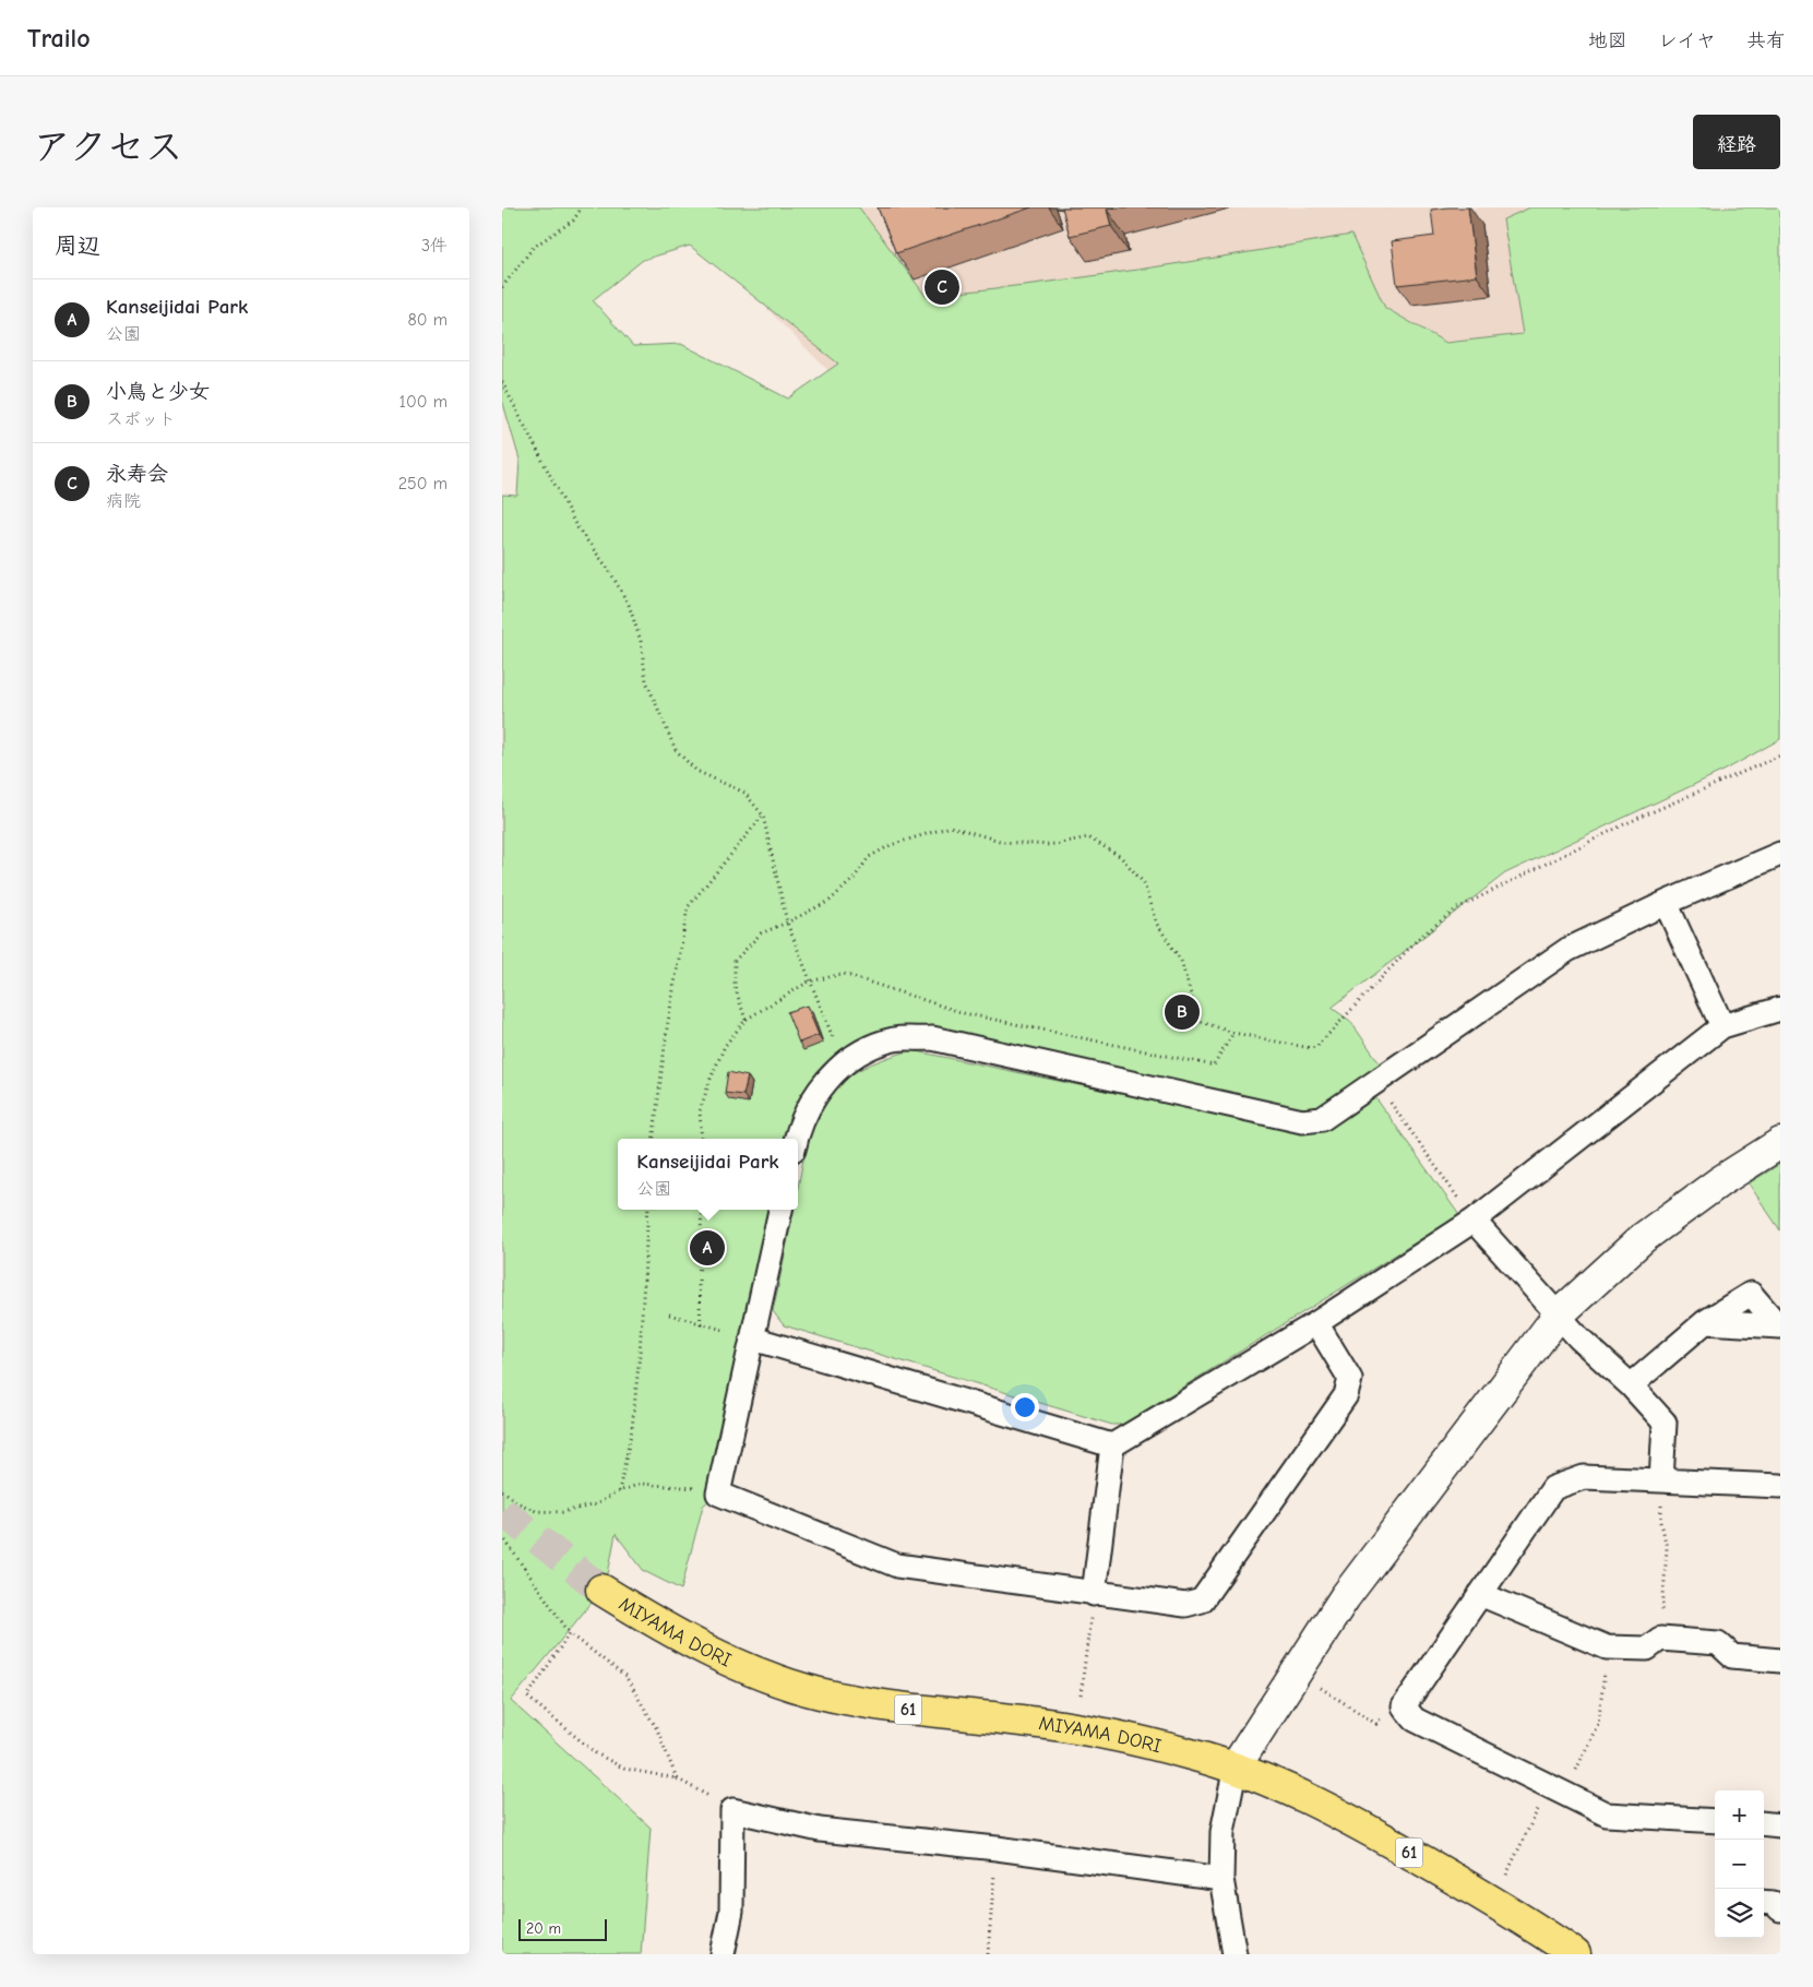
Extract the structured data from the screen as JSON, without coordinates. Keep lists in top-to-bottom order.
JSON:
{
  "streets": {
    "main road": ["MIYAMA DORI", "61"]
  },
  "scale_bar": "20 m",
  "page": {
    "header": "Trailo",
    "nav": ["地図", "レイヤ", "共有"],
    "title": "アクセス",
    "buttons": "経路",
    "heading": ["周辺", "3件"],
    "pins": ["C", "B", "A"],
    "list": [
      {
        "mark": "A",
        "name": "Kanseijidai Park",
        "note": "公園",
        "value": "80 m"
      },
      {
        "mark": "B",
        "name": "小鳥と少女",
        "note": "スポット",
        "value": "100 m"
      },
      {
        "mark": "C",
        "name": "永寿会",
        "note": "病院",
        "value": "250 m"
      }
    ],
    "popup": ["Kanseijidai Park", "公園"],
    "map_buttons": ["+", "−"],
    "scale": "20 m"
  }
}
